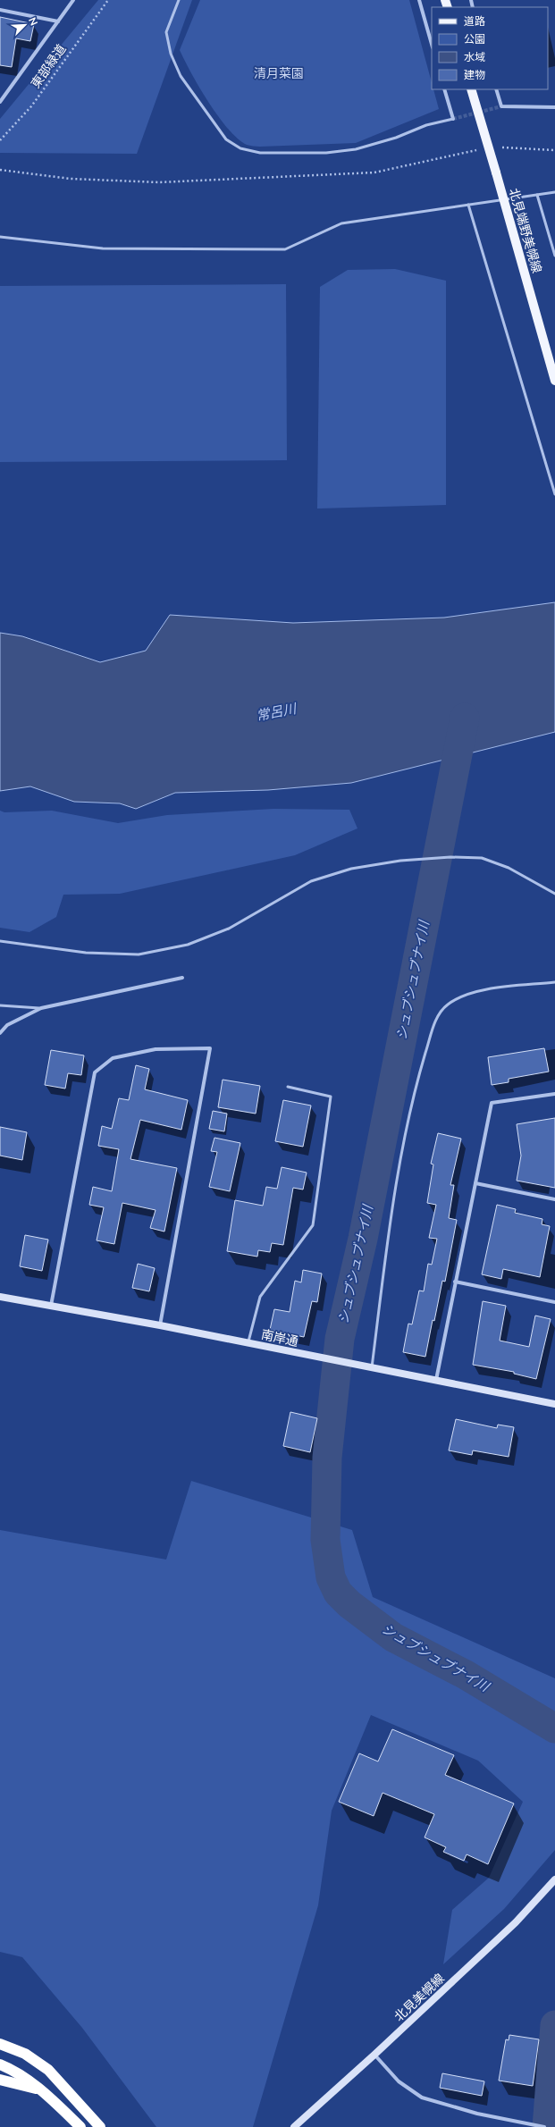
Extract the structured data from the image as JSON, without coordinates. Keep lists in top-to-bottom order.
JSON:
{
  "streets": {
    "main road": ["北見端野美幌線", "南岸通", "北見美幌線"],
    "path": ["東部緑道"]
  },
  "water": ["常呂川", "シュブシュブナイ川"],
  "parks": ["清月菜園"],
  "legend": [
    "道路",
    "公園",
    "水域",
    "建物"
  ],
  "north": "top right"
}
